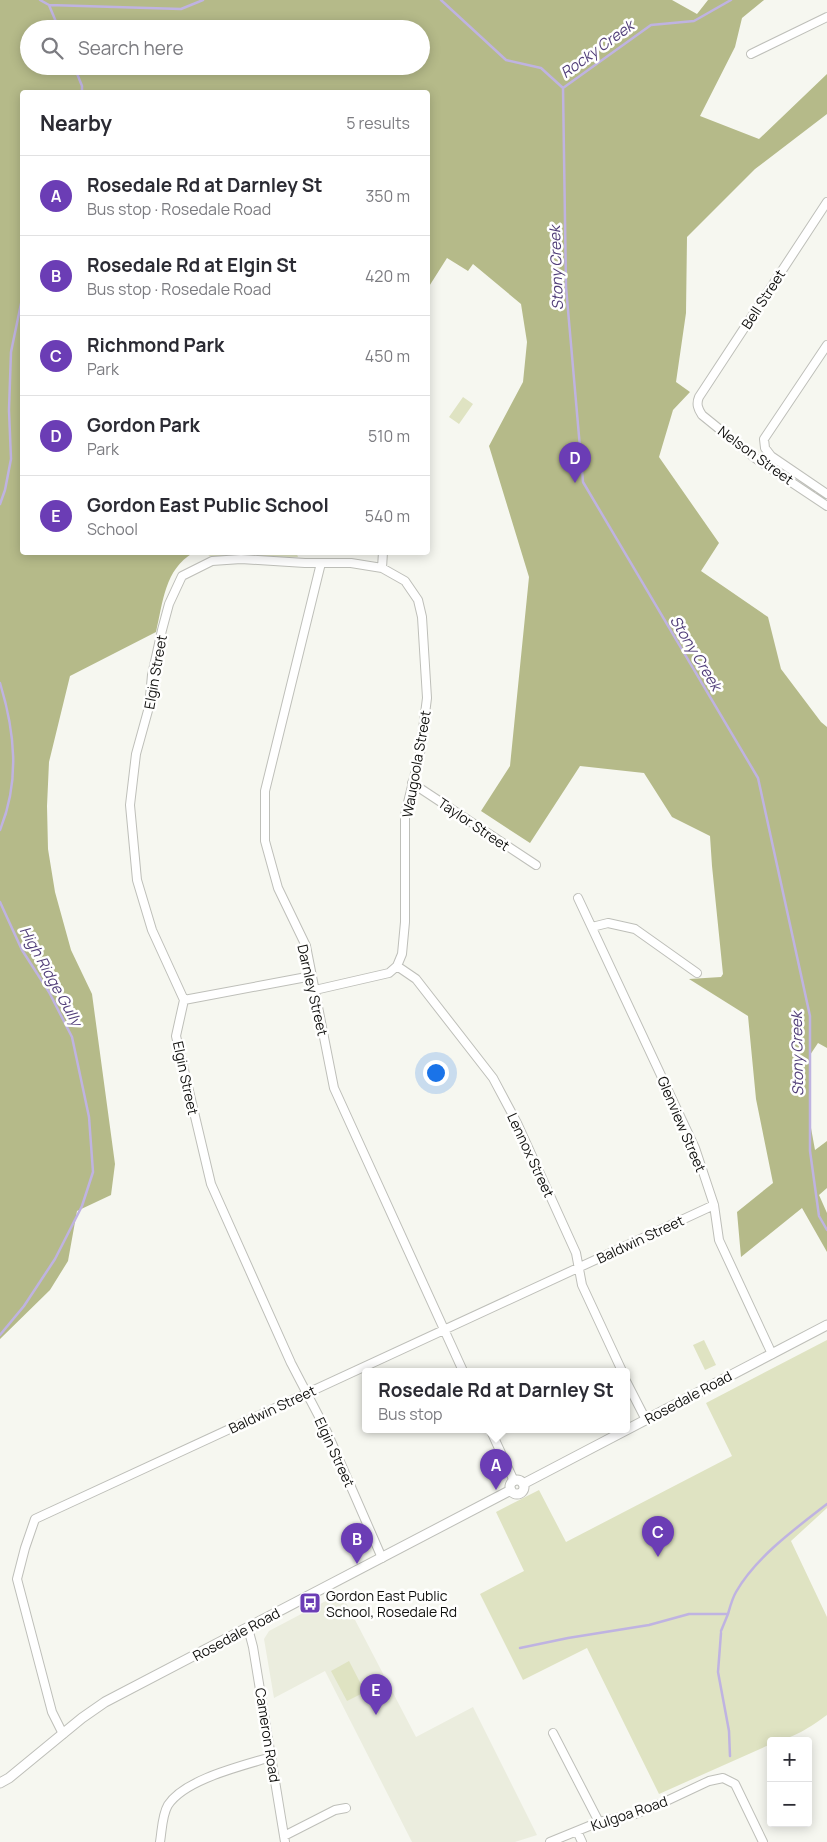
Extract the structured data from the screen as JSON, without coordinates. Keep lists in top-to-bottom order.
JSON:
{
  "streets": {
    "street": [
      "Bell Street",
      "Nelson Street",
      "Elgin Street",
      "Waugoola Street",
      "Taylor Street",
      "Darnley Street",
      "Glenview Street",
      "Lennox Street",
      "Baldwin Street",
      "Rosedale Road",
      "Cameron Road",
      "Kulgoa Road"
    ]
  },
  "crossings": [
    ["Bell Street", "Nelson Street"],
    ["Elgin Street", "Darnley Street"],
    ["Elgin Street", "Baldwin Street"],
    ["Elgin Street", "Rosedale Road"],
    ["Waugoola Street", "Taylor Street"],
    ["Waugoola Street", "Lennox Street"],
    ["Darnley Street", "Baldwin Street"],
    ["Glenview Street", "Baldwin Street"],
    ["Glenview Street", "Rosedale Road"],
    ["Lennox Street", "Baldwin Street"],
    ["Baldwin Street", "Rosedale Road"],
    ["Rosedale Road", "Cameron Road"]
  ],
  "water": ["Rocky Creek", "Stony Creek", "High Ridge Gully"],
  "places": {
    "bus stop": ["Gordon East Public School, Rosedale Rd"]
  },
  "page": {
    "search": "Search here",
    "heading": ["Nearby", "5 results"],
    "list": [
      {
        "mark": "A",
        "name": "Rosedale Rd at Darnley St",
        "note": "Bus stop · Rosedale Road",
        "value": "350 m"
      },
      {
        "mark": "B",
        "name": "Rosedale Rd at Elgin St",
        "note": "Bus stop · Rosedale Road",
        "value": "420 m"
      },
      {
        "mark": "C",
        "name": "Richmond Park",
        "note": "Park",
        "value": "450 m"
      },
      {
        "mark": "D",
        "name": "Gordon Park",
        "note": "Park",
        "value": "510 m"
      },
      {
        "mark": "E",
        "name": "Gordon East Public School",
        "note": "School",
        "value": "540 m"
      }
    ],
    "pins": [
      "D",
      "A",
      "C",
      "B",
      "E"
    ],
    "popup": ["Rosedale Rd at Darnley St", "Bus stop"],
    "map_buttons": ["+", "−"]
  }
}
